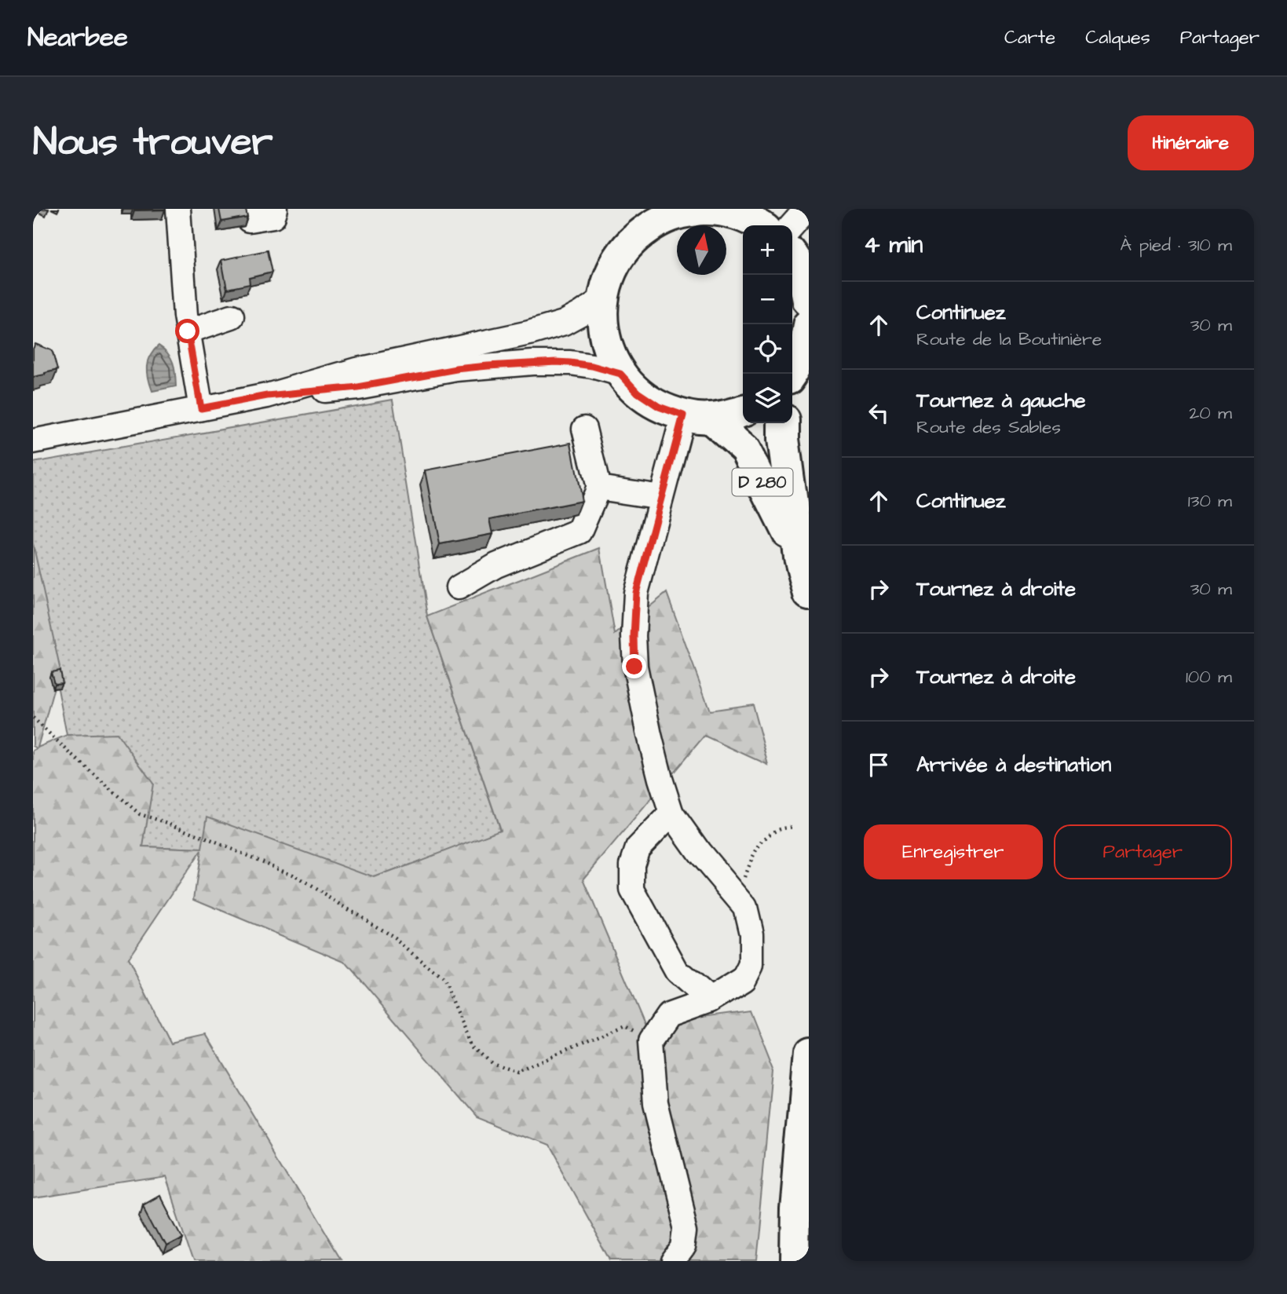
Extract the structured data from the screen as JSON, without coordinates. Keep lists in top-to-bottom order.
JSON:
{
  "streets": {
    "main road": ["D 280"]
  },
  "north": "top",
  "page": {
    "header": "Nearbee",
    "nav": ["Carte", "Calques", "Partager"],
    "buttons": [
      "Itinéraire",
      ["Enregistrer", "Partager"]
    ],
    "title": "Nous trouver",
    "heading": ["4 min", "À pied · 310 m"],
    "map_buttons": ["+", "−"],
    "list": [
      ["Continuez", "Route de la Boutinière", "30 m"],
      ["Tournez à gauche", "Route des Sables", "20 m"],
      ["Continuez", "130 m"],
      ["Tournez à droite", "30 m"],
      ["Tournez à droite", "100 m"],
      "Arrivée à destination"
    ]
  }
}
